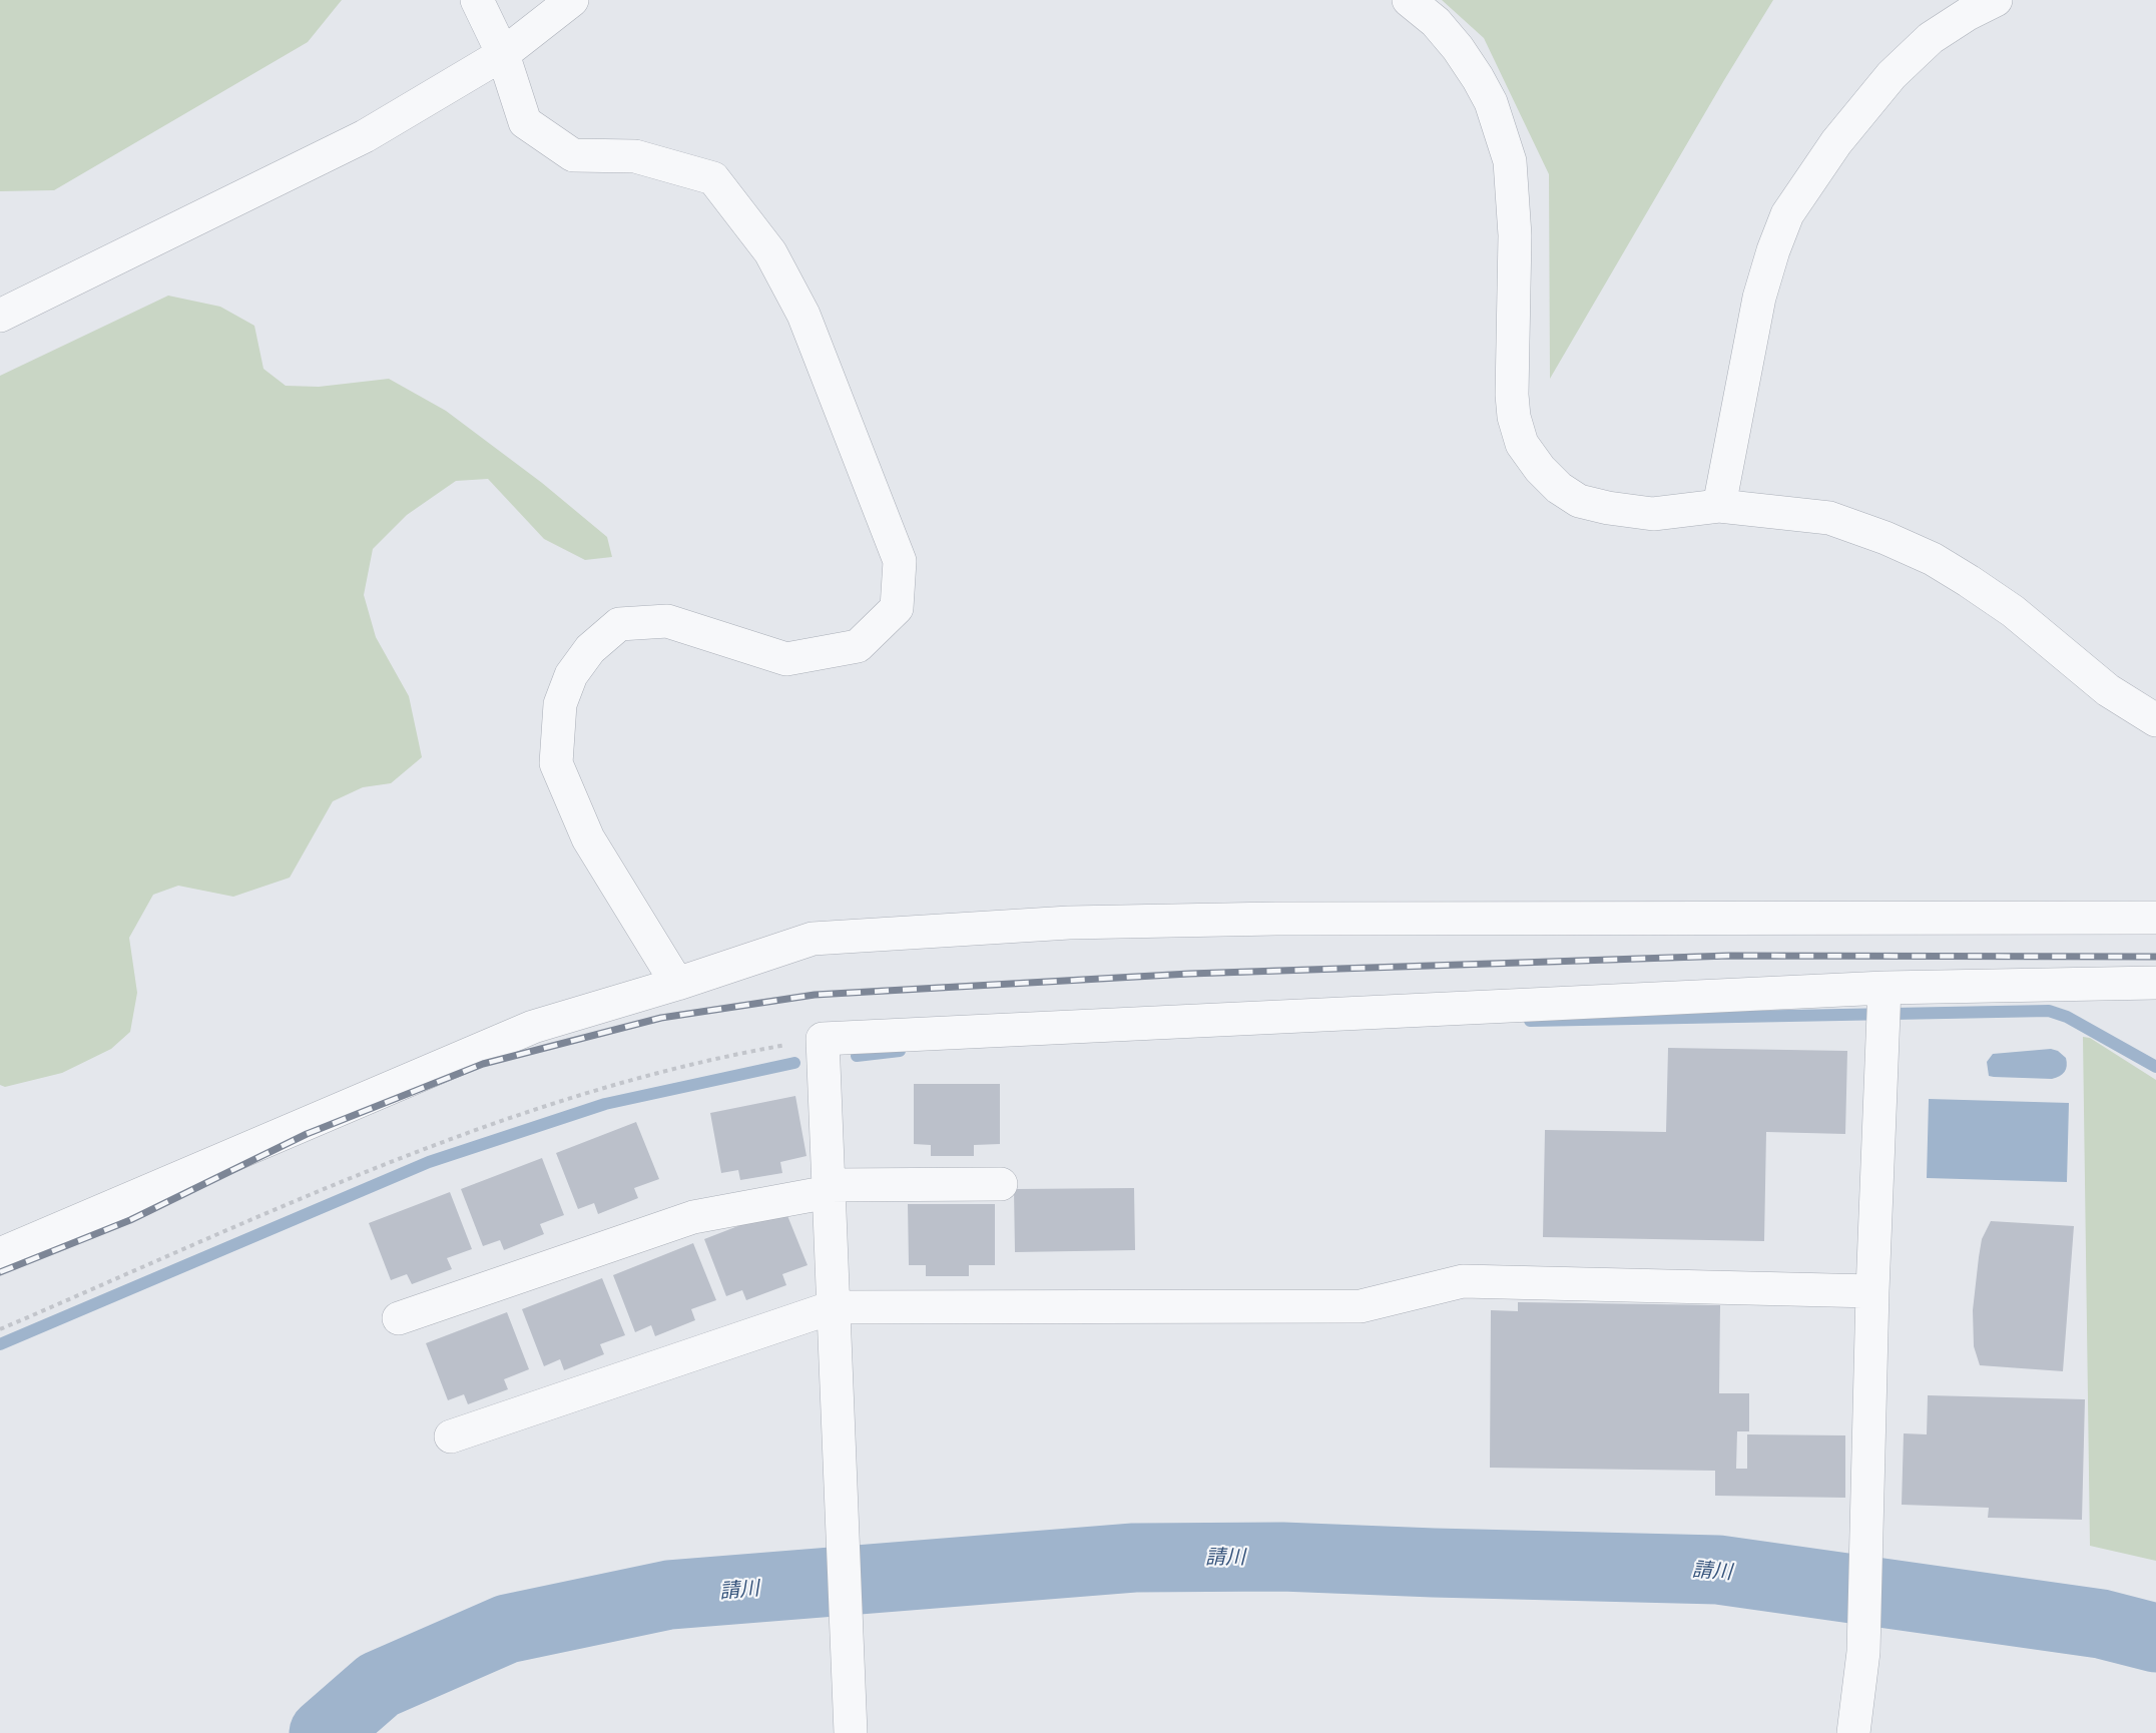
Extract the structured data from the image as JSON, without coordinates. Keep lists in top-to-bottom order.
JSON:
{
  "water": ["請川"]
}
